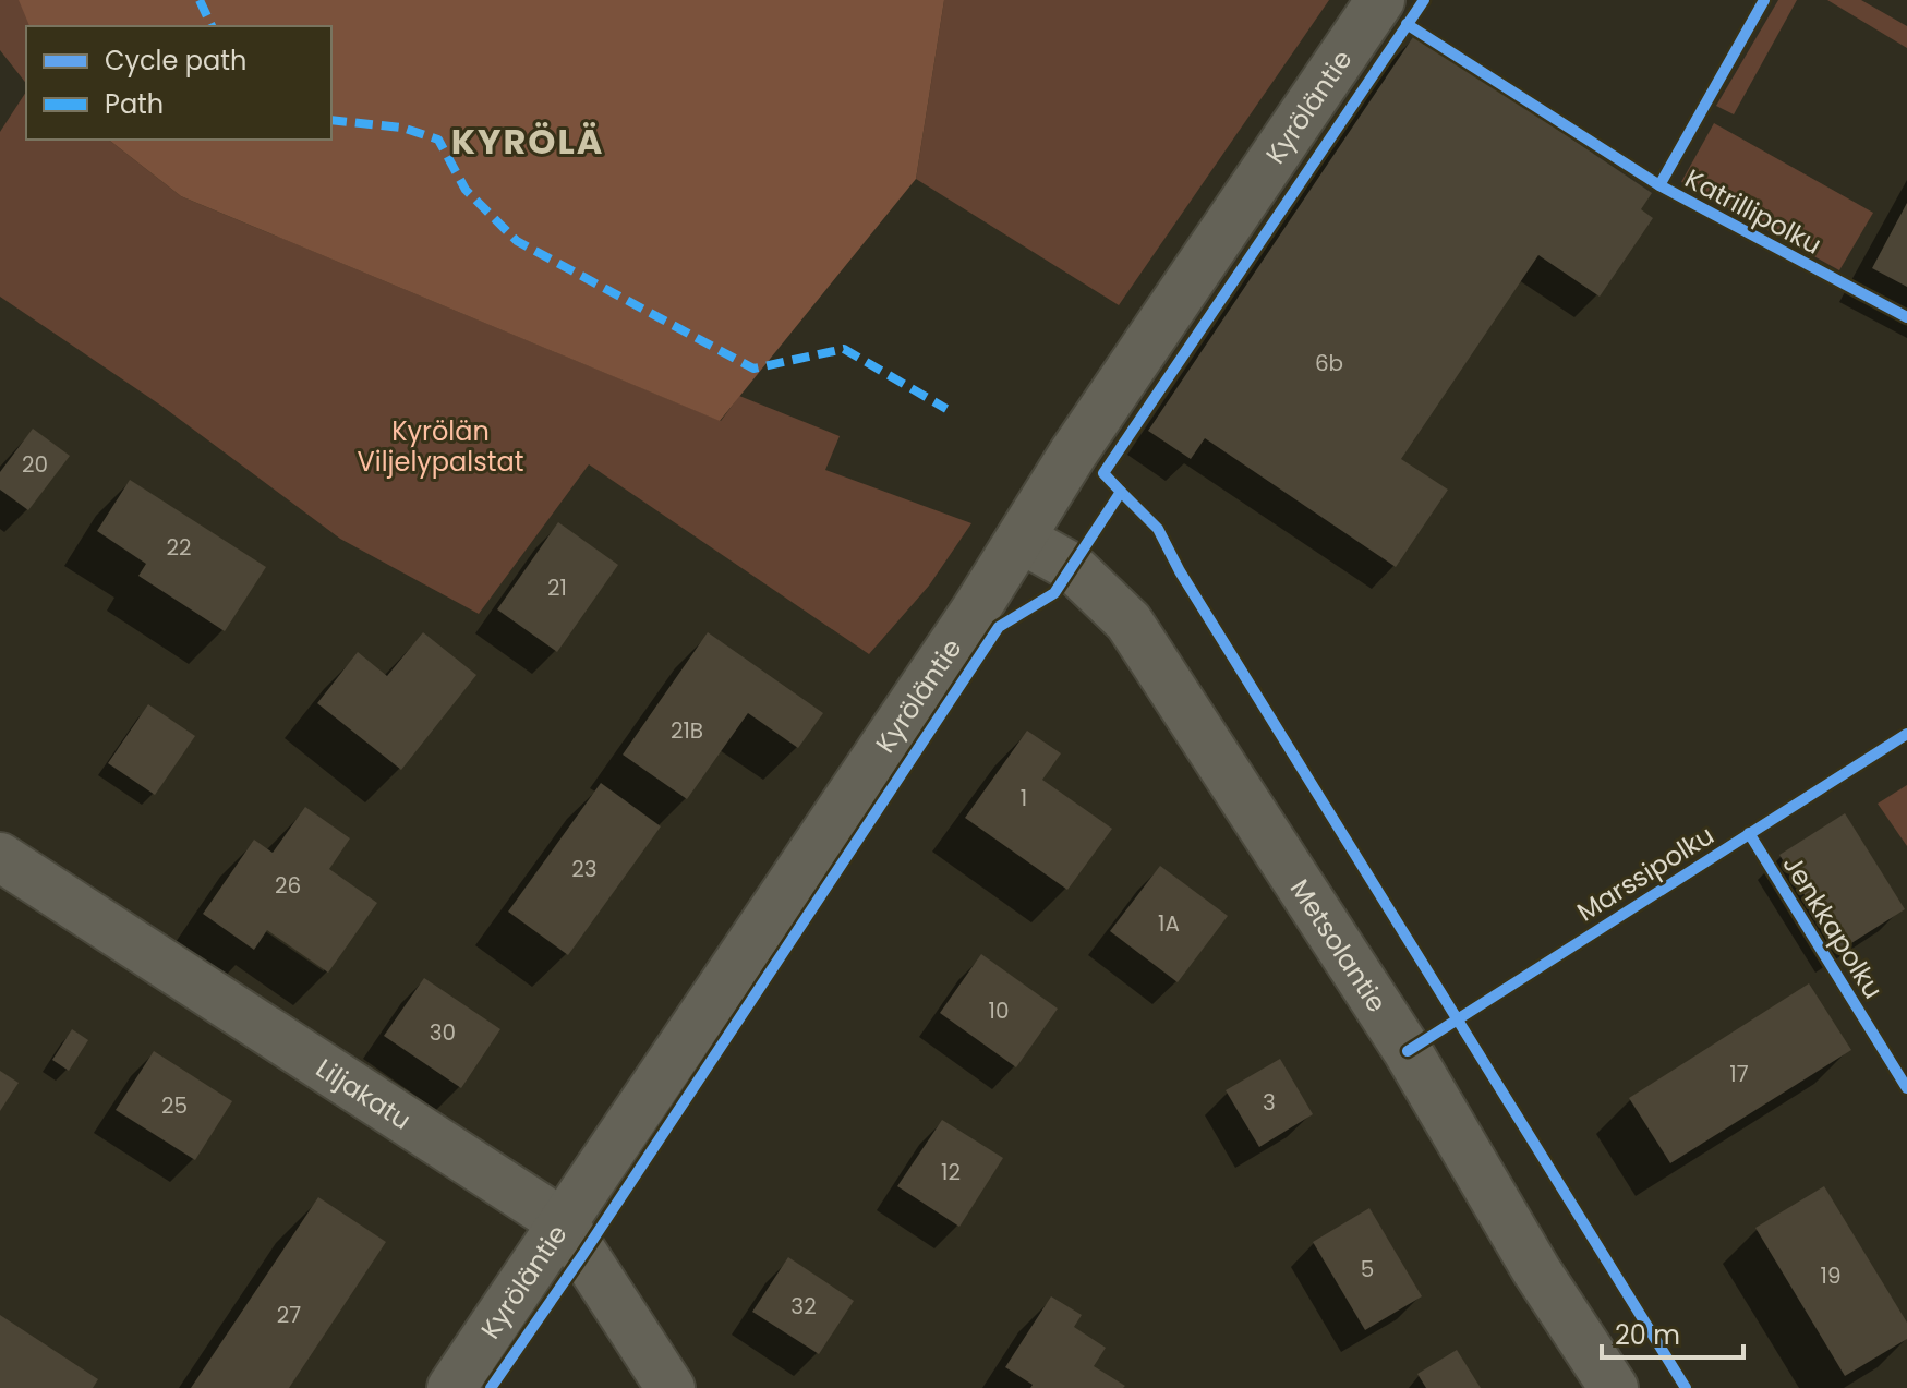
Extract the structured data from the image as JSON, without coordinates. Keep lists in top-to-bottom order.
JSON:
{
  "streets": {
    "street": ["Kyröläntie", "Metsolantie", "Liljakatu"],
    "cycle path": ["Katrillipolku", "Marssipolku", "Jenkkapolku"]
  },
  "crossings": [
    ["Kyröläntie", "Metsolantie"],
    ["Kyröläntie", "Liljakatu"]
  ],
  "districts": ["KYRÖLÄ"],
  "parks": ["Kyrölän Viljelypalstat"],
  "house_numbers": [
    "6b",
    "20",
    "22",
    "21",
    "21B",
    "1",
    "23",
    "26",
    "1A",
    "10",
    "30",
    "17",
    "3",
    "25",
    "12",
    "5",
    "19",
    "32",
    "27"
  ],
  "legend": ["Cycle path", "Path"],
  "scale_bar": "20 m"
}
